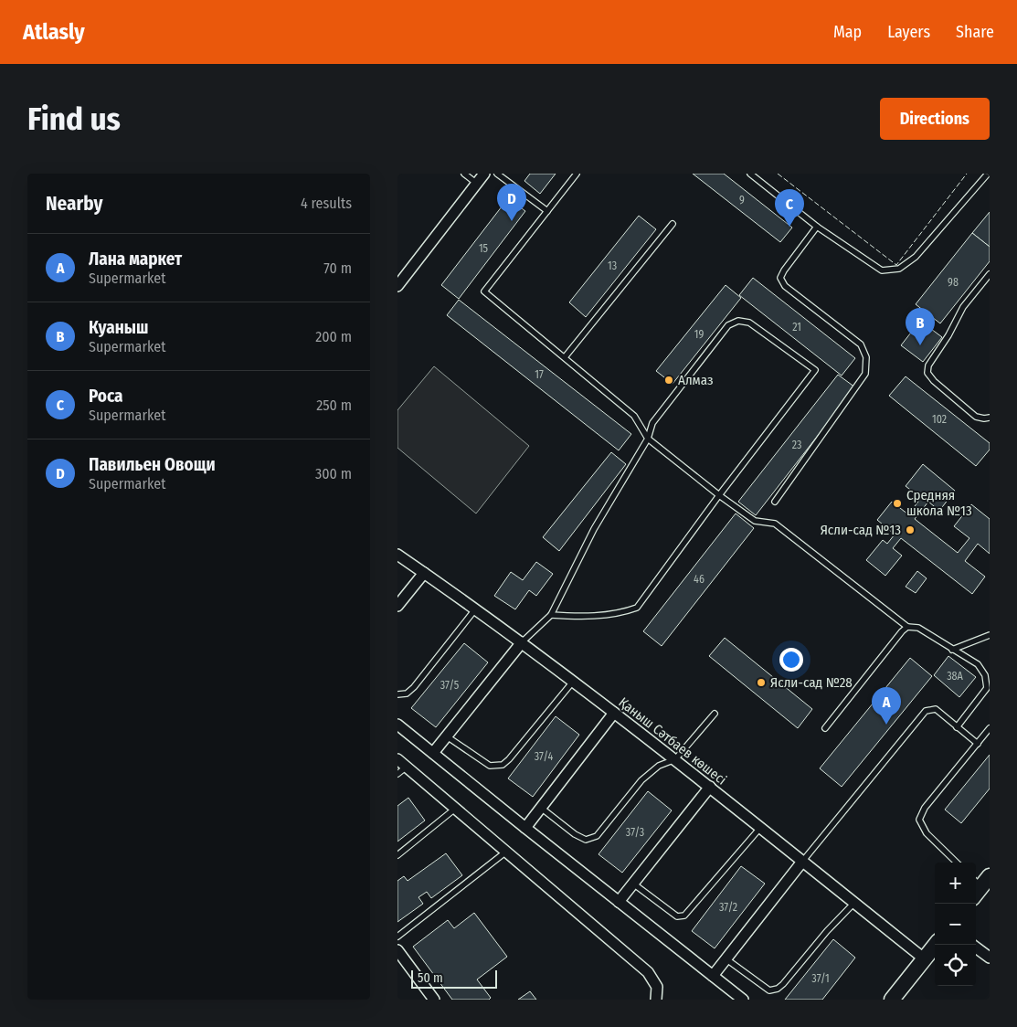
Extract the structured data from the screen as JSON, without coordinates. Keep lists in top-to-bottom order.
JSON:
{
  "streets": {
    "street": ["Қаныш Сәтбаев көшесі"]
  },
  "places": [
    "Алмаз",
    "Средняя школа №13",
    "Ясли-сад №13",
    "Ясли-сад №28"
  ],
  "house_numbers": [
    "9",
    "15",
    "13",
    "98",
    "21",
    "19",
    "17",
    "102",
    "23",
    "46",
    "38А",
    "37/5",
    "37/4",
    "37/3",
    "37/2",
    "37/1"
  ],
  "scale_bar": "50 m",
  "page": {
    "header": "Atlasly",
    "nav": ["Map", "Layers", "Share"],
    "buttons": "Directions",
    "title": "Find us",
    "heading": ["Nearby", "4 results"],
    "pins": [
      "D",
      "C",
      "B",
      "A"
    ],
    "list": [
      {
        "mark": "A",
        "name": "Лана маркет",
        "note": "Supermarket",
        "value": "70 m"
      },
      {
        "mark": "B",
        "name": "Куаныш",
        "note": "Supermarket",
        "value": "200 m"
      },
      {
        "mark": "C",
        "name": "Роса",
        "note": "Supermarket",
        "value": "250 m"
      },
      {
        "mark": "D",
        "name": "Павильен Овощи",
        "note": "Supermarket",
        "value": "300 m"
      }
    ],
    "map_buttons": ["+", "−"],
    "scale": "50 m"
  }
}
